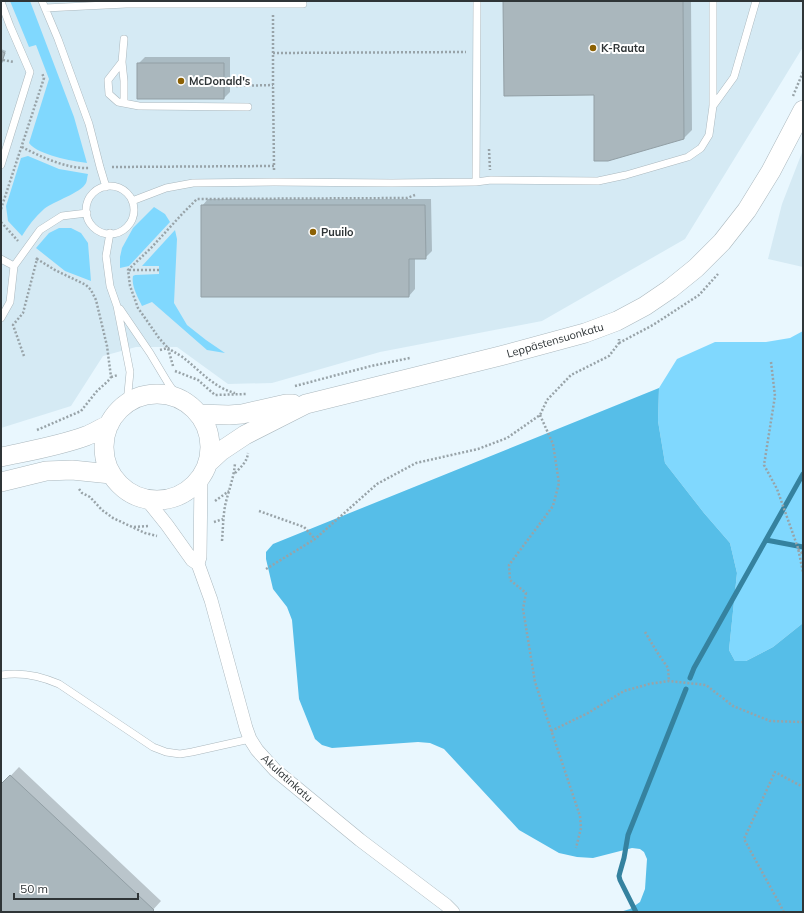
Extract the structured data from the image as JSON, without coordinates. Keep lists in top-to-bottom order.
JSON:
{
  "streets": {
    "main road": ["Leppästensuonkatu"],
    "street": ["Akulatinkatu"]
  },
  "crossings": [
    ["Leppästensuonkatu", "Akulatinkatu"]
  ],
  "places": ["K-Rauta", "McDonald's", "Puuilo"],
  "scale_bar": "50 m"
}
